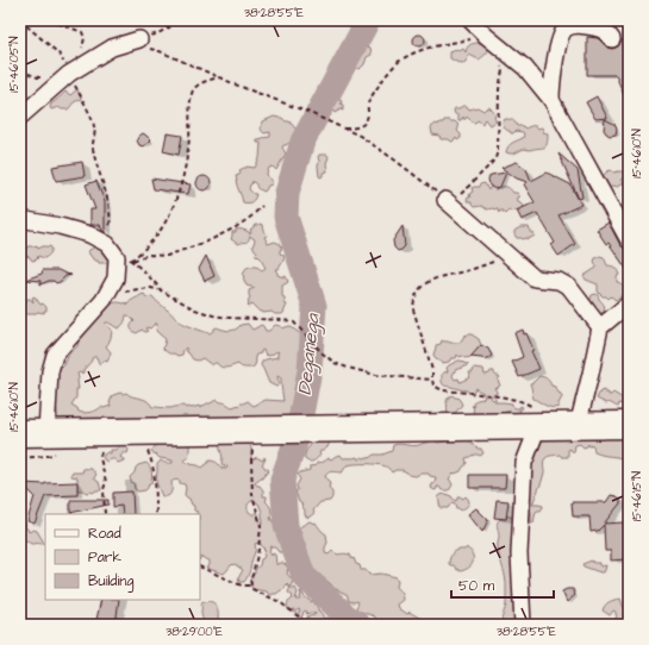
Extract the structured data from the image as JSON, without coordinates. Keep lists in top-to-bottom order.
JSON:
{
  "water": ["Deganega"],
  "legend": ["Road", "Park", "Building"],
  "scale_bar": "50 m",
  "coordinates": [
    "38°28'55\"E",
    "15°46'05\"N",
    "15°46'10\"N",
    "15°46'15\"N",
    "38°29'00\"E"
  ]
}
